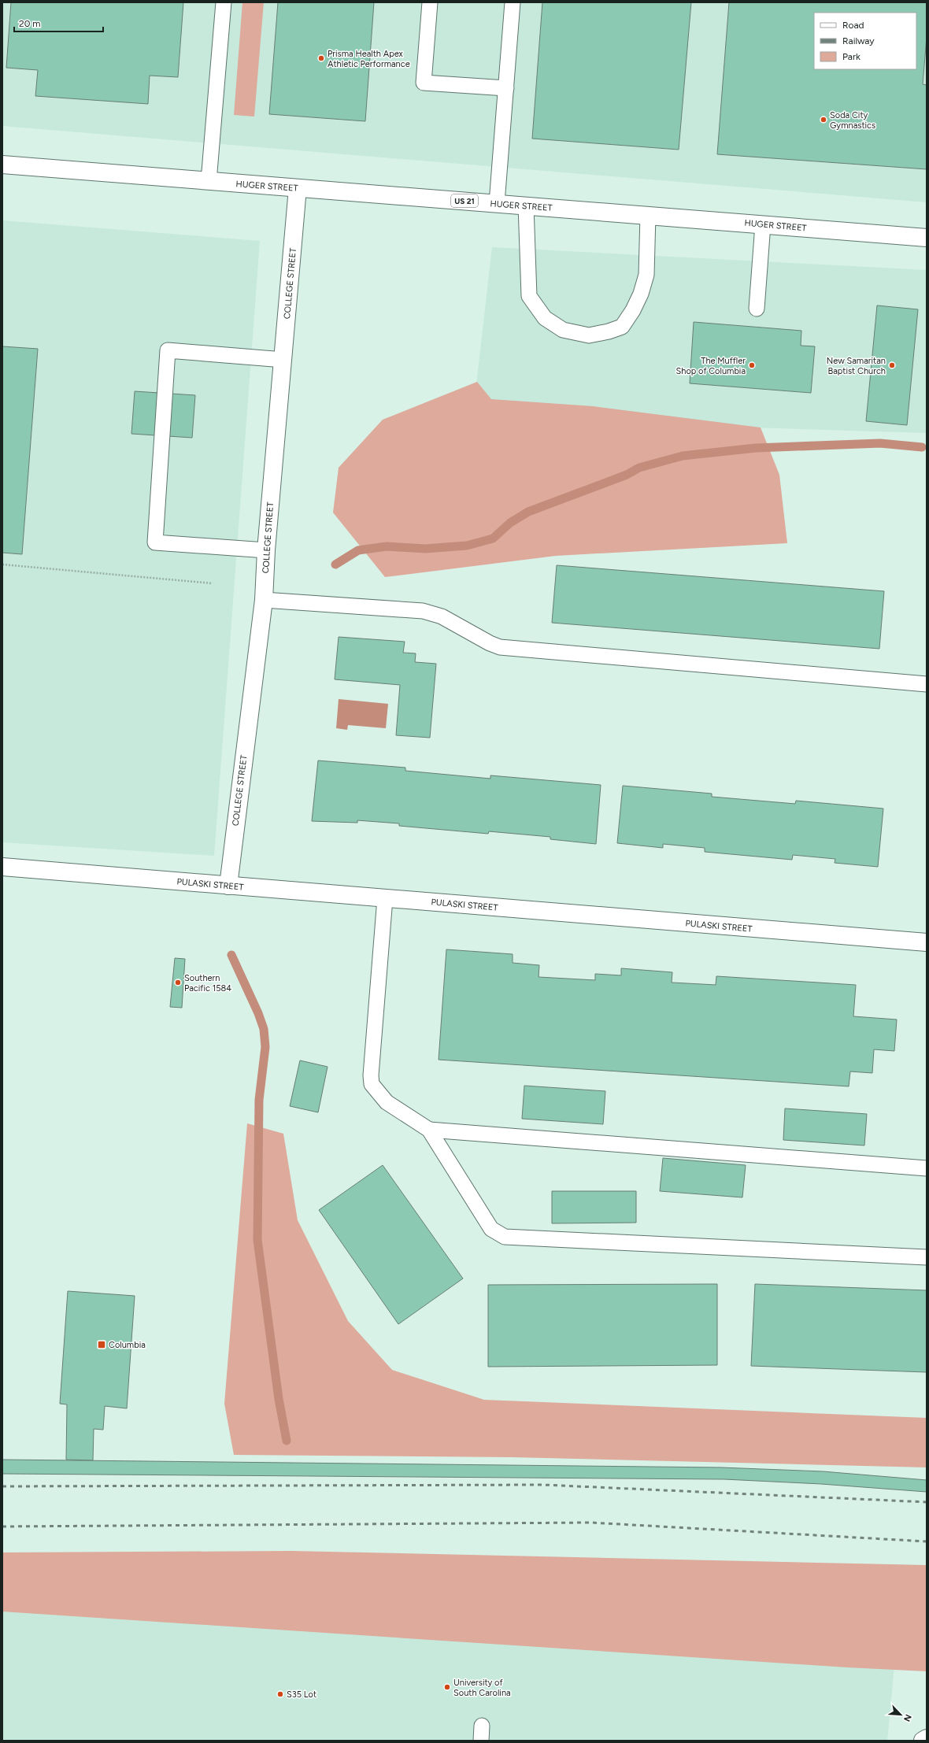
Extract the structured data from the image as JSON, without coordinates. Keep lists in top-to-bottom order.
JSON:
{
  "streets": {
    "street": [
      "HUGER STREET",
      "US 21",
      "COLLEGE STREET",
      "PULASKI STREET"
    ]
  },
  "crossings": [
    ["HUGER STREET", "COLLEGE STREET"],
    ["COLLEGE STREET", "PULASKI STREET"]
  ],
  "places": {
    "other": [
      "Prisma Health Apex Athletic Performance",
      "Soda City Gymnastics",
      "The Muffler Shop of Columbia",
      "New Samaritan Baptist Church",
      "Southern Pacific 1584",
      "University of South Carolina",
      "S35 Lot"
    ],
    "transit": ["Columbia"]
  },
  "legend": ["Road", "Railway", "Park"],
  "scale_bar": "20 m",
  "north": "bottom right"
}
